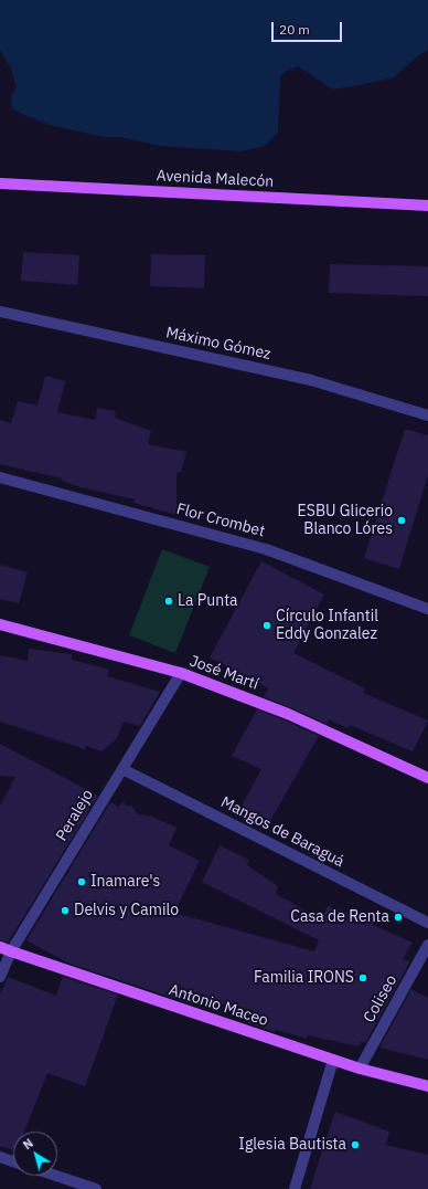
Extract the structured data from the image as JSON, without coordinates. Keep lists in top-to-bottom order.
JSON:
{
  "streets": {
    "main road": ["Avenida Malecón", "José Martí", "Antonio Maceo"],
    "street": [
      "Máximo Gómez",
      "Flor Crombet",
      "Peralejo",
      "Mangos de Baraguá",
      "Coliseo"
    ]
  },
  "crossings": [
    ["José Martí", "Peralejo"],
    ["Peralejo", "Mangos de Baraguá"],
    ["Peralejo", "Antonio Maceo"],
    ["Coliseo", "Antonio Maceo"]
  ],
  "places": [
    "ESBU Glicerio Blanco Lóres",
    "La Punta",
    "Círculo Infantil Eddy Gonzalez",
    "Inamare's",
    "Delvis y Camilo",
    "Casa de Renta",
    "Familia IRONS",
    "Iglesia Bautista"
  ],
  "scale_bar": "20 m",
  "north": "top left"
}
